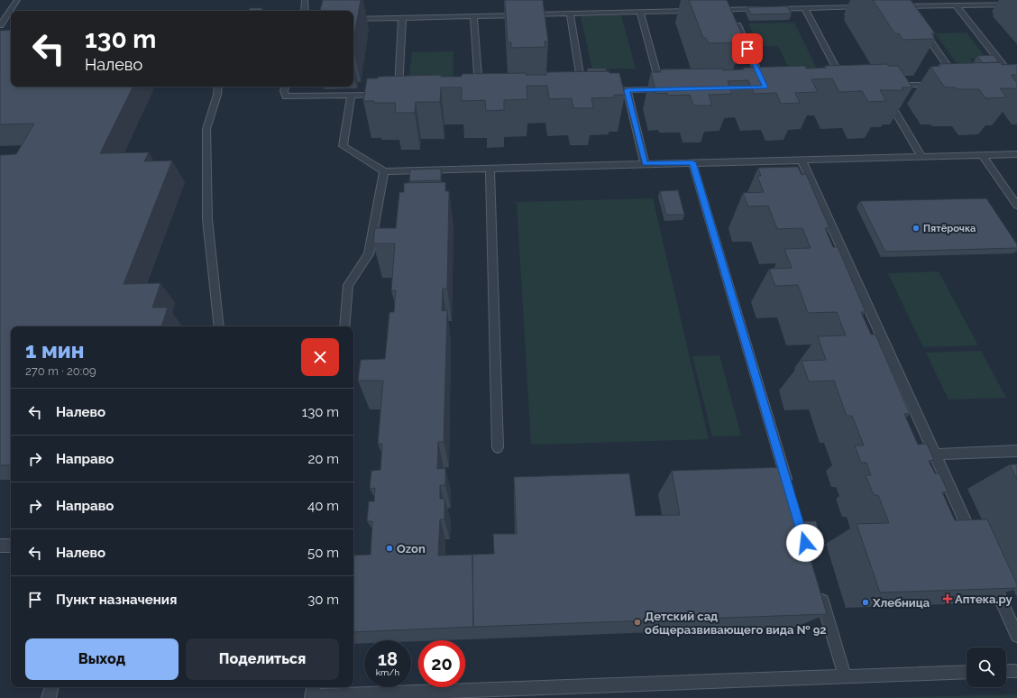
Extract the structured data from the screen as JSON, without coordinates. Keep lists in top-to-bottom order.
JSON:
{
  "places": {
    "other": [
      "Пятёрочка",
      "Ozon",
      "Хлебница",
      "Детский сад общеразвивающего вида № 92"
    ],
    "health": ["Аптека.ру"]
  },
  "page": {
    "turn": ["130 m", "Налево"],
    "heading": ["1 мин", "270 m · 20:09"],
    "list": [
      {
        "name": "Налево",
        "value": "130 m"
      },
      {
        "name": "Направо",
        "value": "20 m"
      },
      {
        "name": "Направо",
        "value": "40 m"
      },
      {
        "name": "Налево",
        "value": "50 m"
      },
      {
        "name": "Пункт назначения",
        "value": "30 m"
      }
    ],
    "buttons": ["Выход", "Поделиться"],
    "speed": "18 km/h",
    "limit": "20"
  }
}
